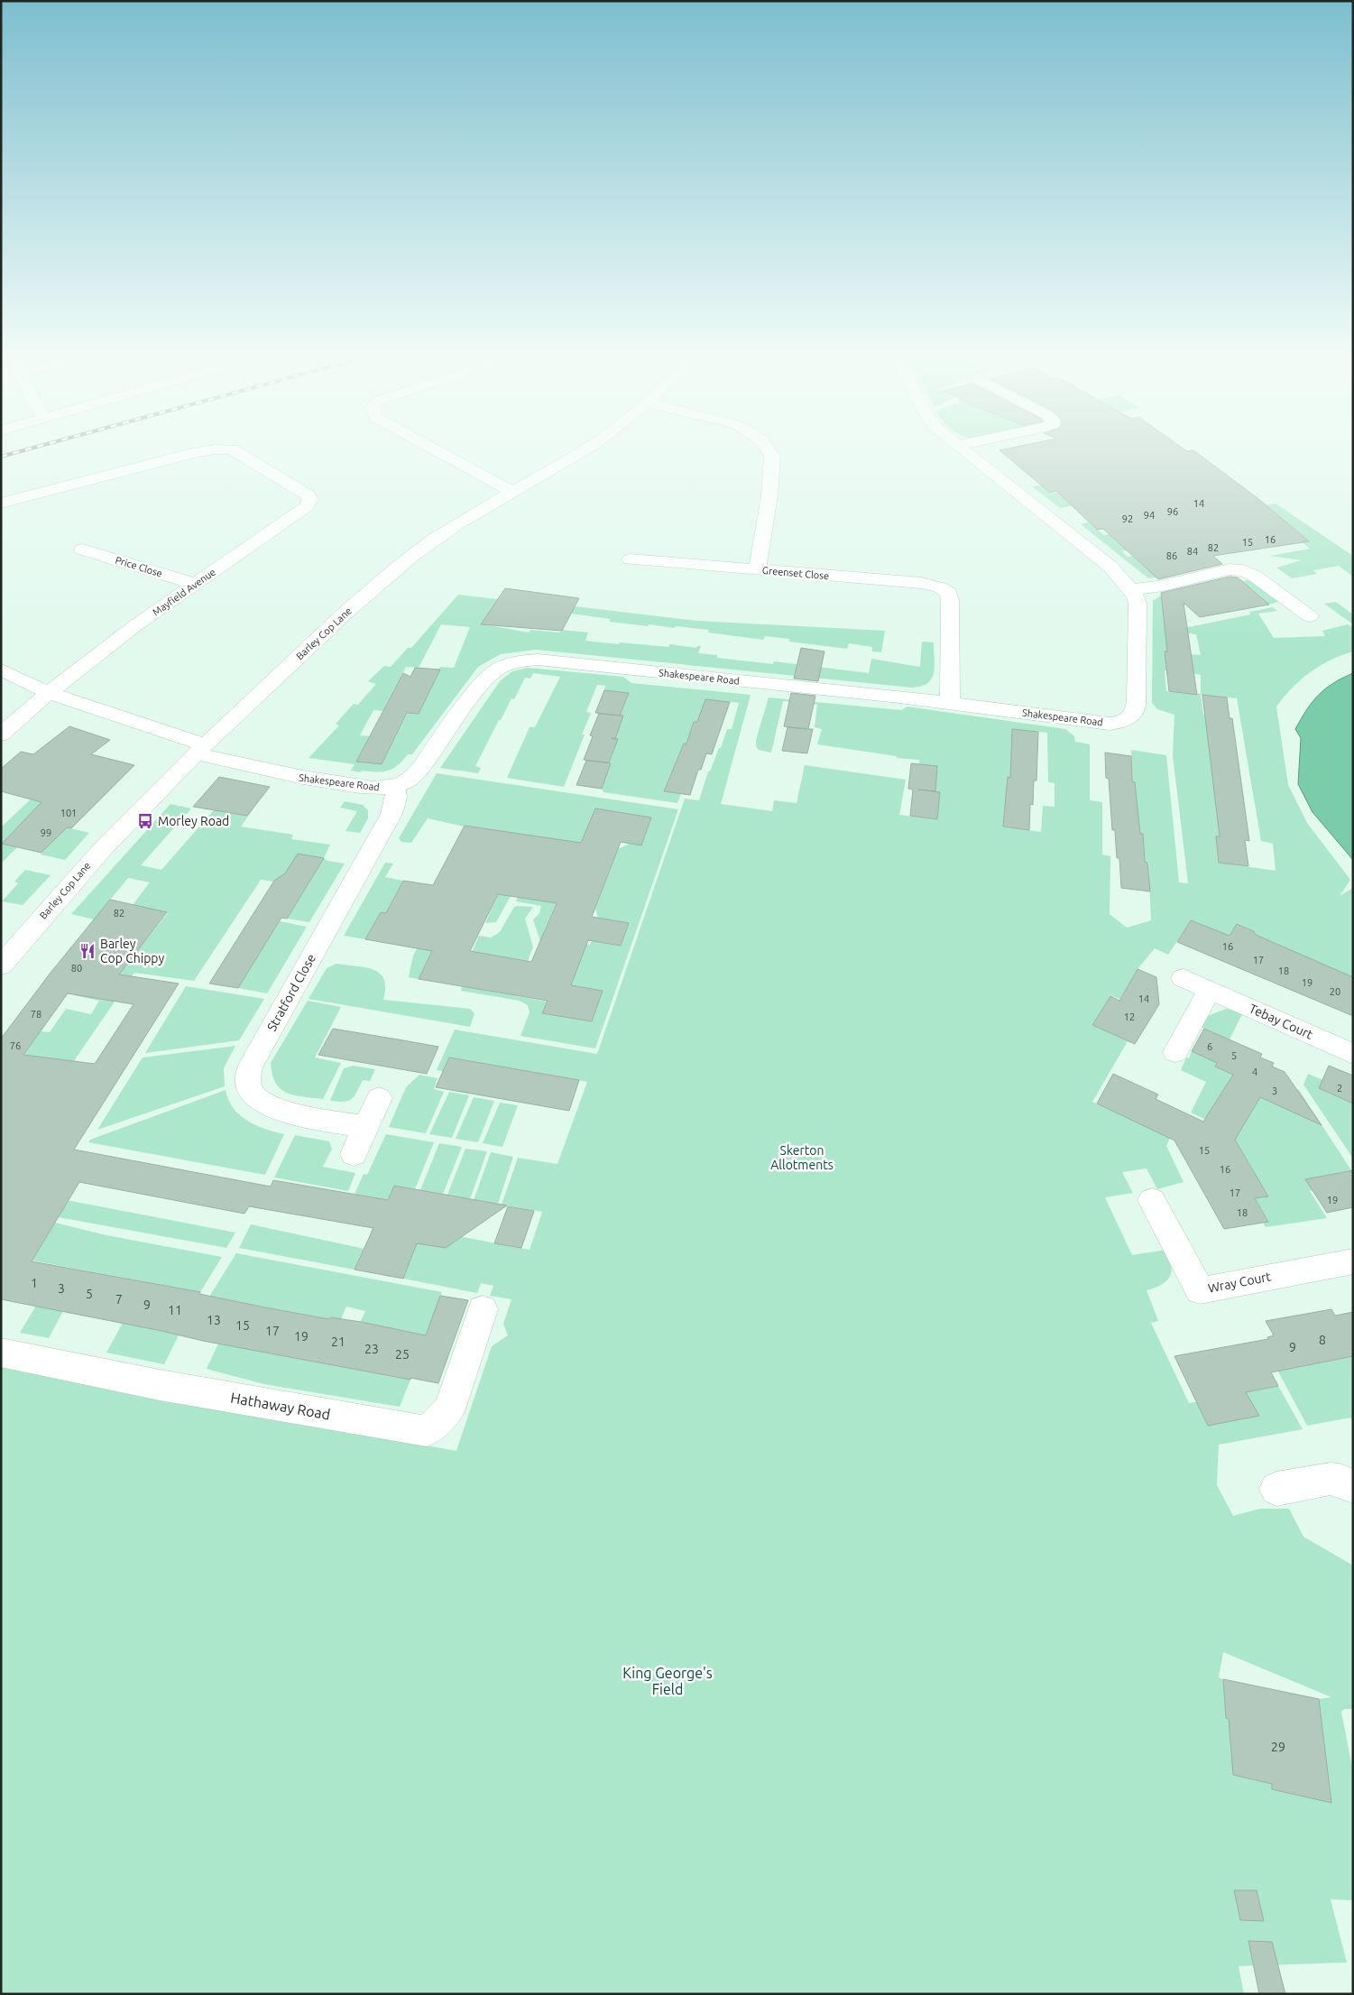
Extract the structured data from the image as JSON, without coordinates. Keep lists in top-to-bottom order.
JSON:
{
  "streets": {
    "street": [
      "Price Close",
      "Greenset Close",
      "Mayfield Avenue",
      "Barley Cop Lane",
      "Shakespeare Road",
      "Stratford Close",
      "Tebay Court",
      "Wray Court",
      "Hathaway Road"
    ]
  },
  "crossings": [
    ["Price Close", "Mayfield Avenue"],
    ["Greenset Close", "Shakespeare Road"],
    ["Barley Cop Lane", "Shakespeare Road"],
    ["Shakespeare Road", "Stratford Close"]
  ],
  "parks": ["Skerton Allotments", "King George's Field"],
  "places": {
    "bus stop": ["Morley Road"],
    "restaurant": ["Barley Cop Chippy"]
  },
  "house_numbers": [
    "14",
    "96",
    "94",
    "92",
    "16",
    "15",
    "82",
    "84",
    "86",
    "101",
    "99",
    "82",
    "16",
    "17",
    "80",
    "18",
    "19",
    "20",
    "14",
    "78",
    "12",
    "76",
    "6",
    "5",
    "4",
    "2",
    "3",
    "15",
    "16",
    "17",
    "19",
    "18",
    "1",
    "3",
    "5",
    "7",
    "9",
    "11",
    "13",
    "15",
    "17",
    "19",
    "8",
    "21",
    "9",
    "23",
    "25",
    "29"
  ]
}
